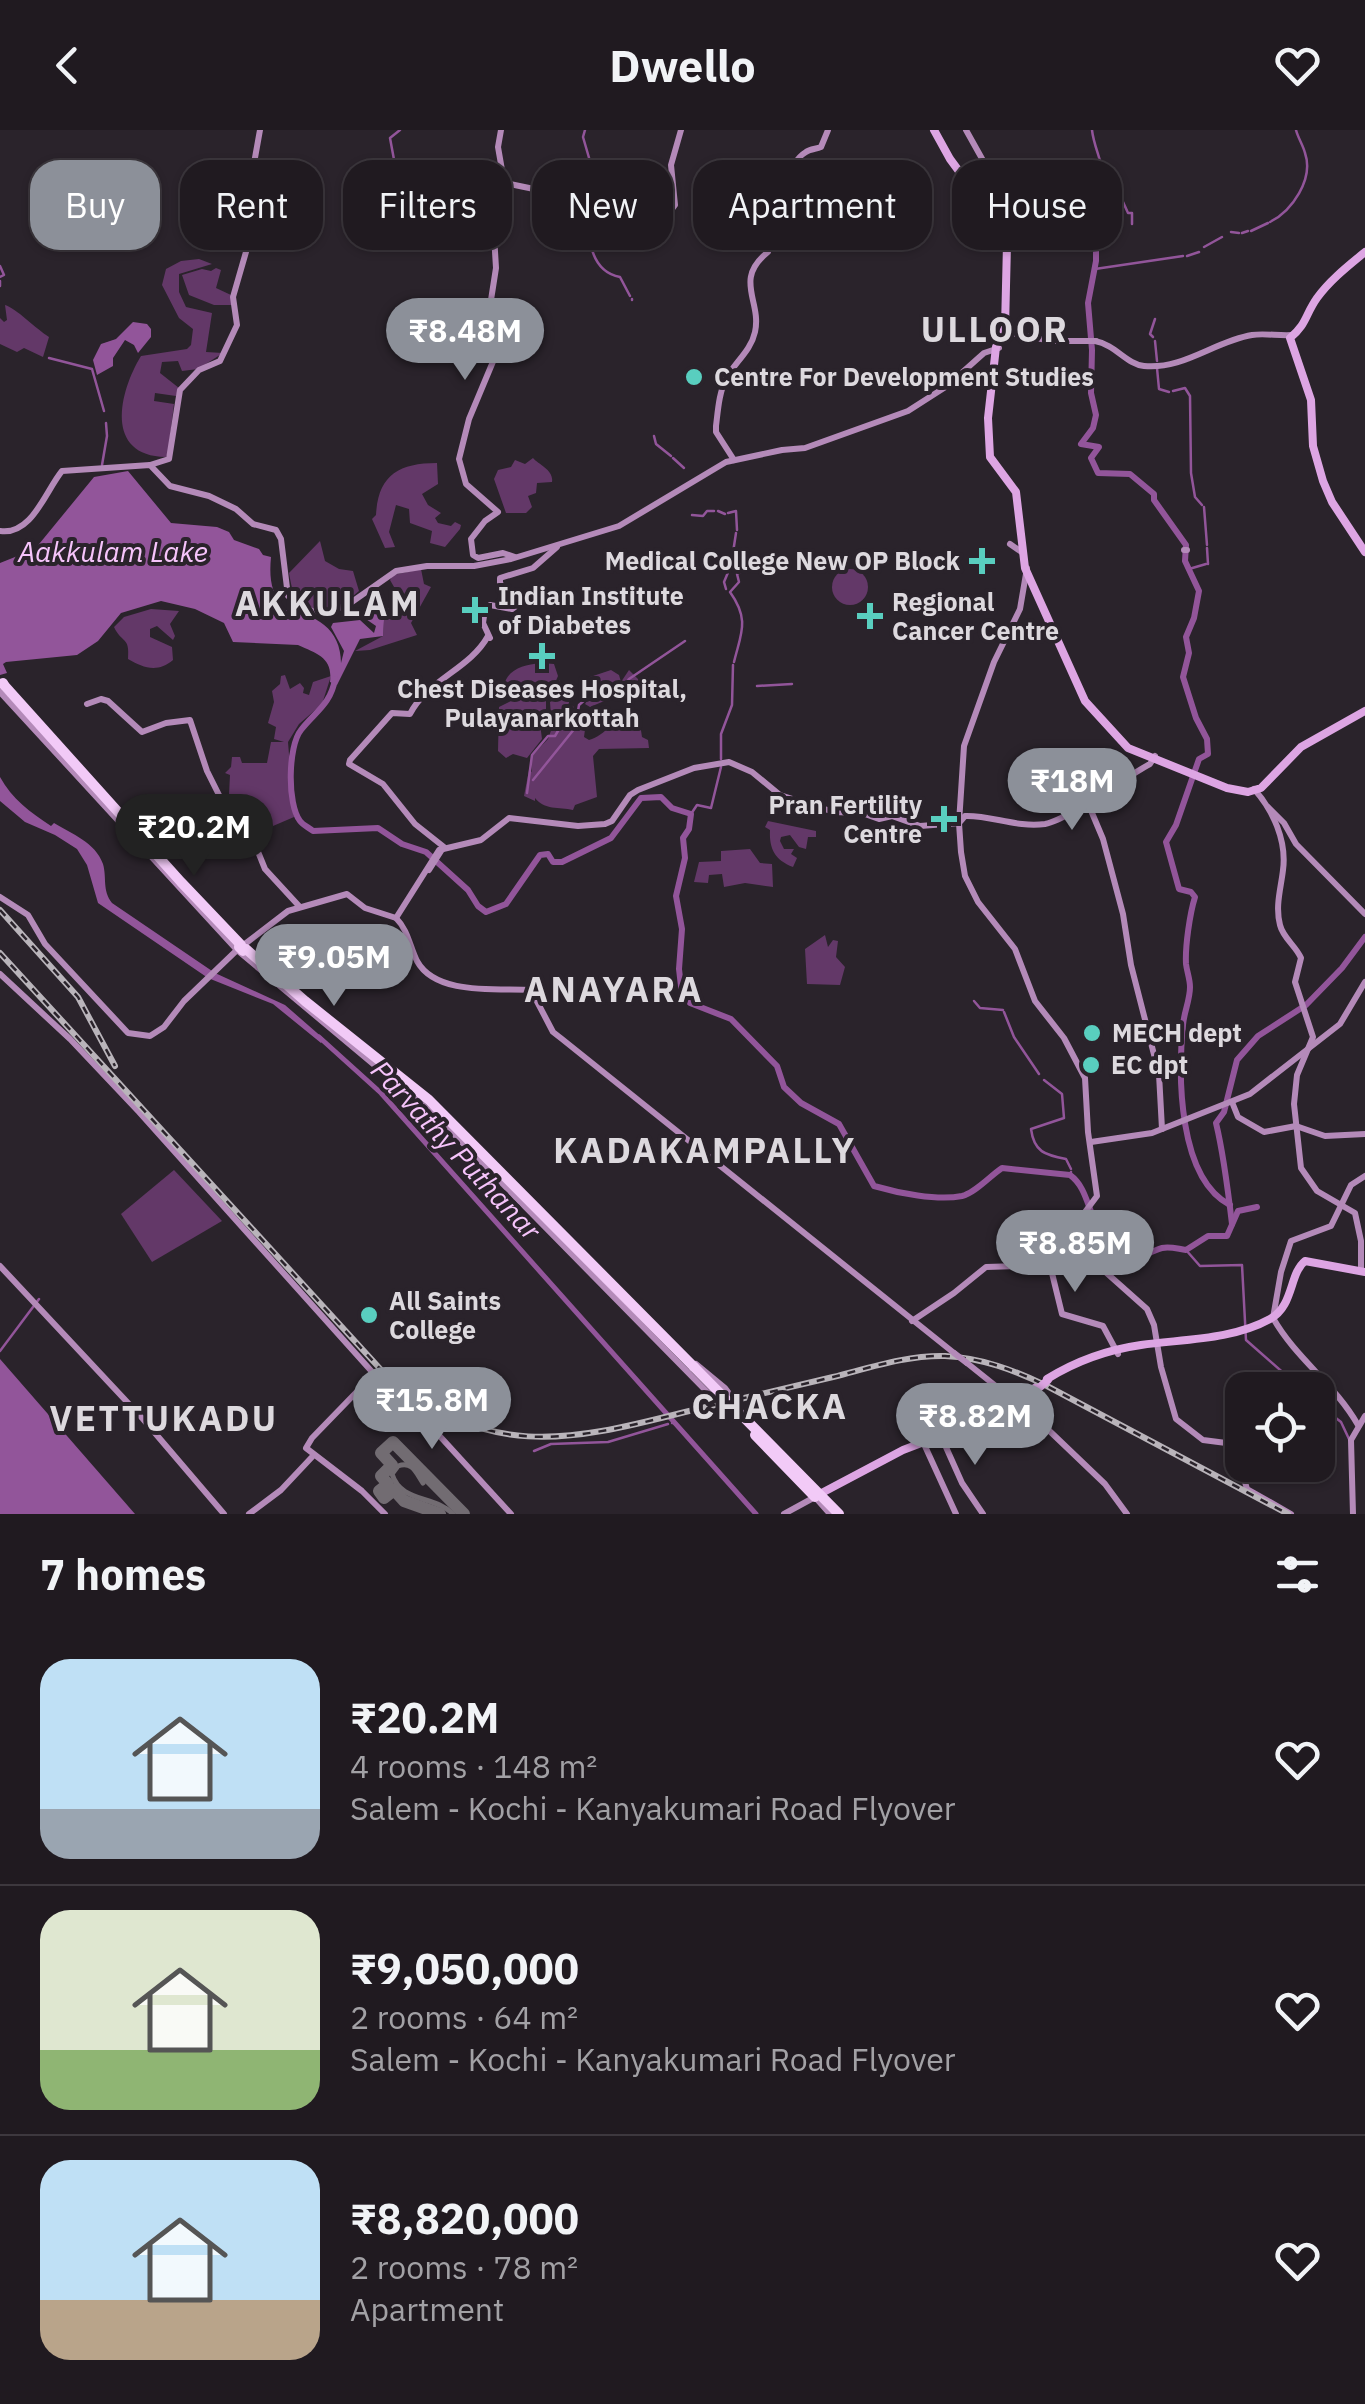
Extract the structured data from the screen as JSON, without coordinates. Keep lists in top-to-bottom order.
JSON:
{
  "districts": [
    "ULLOOR",
    "AKKULAM",
    "ANAYARA",
    "KADAKAMPALLY",
    "CHACKA",
    "VETTUKADU"
  ],
  "water": ["Aakkulam Lake", "Parvathy Puthanar"],
  "places": {
    "other": [
      "Centre For Development Studies",
      "MECH dept",
      "EC dpt",
      "All Saints College"
    ],
    "health": [
      "Medical College New OP Block",
      "Indian Institute of Diabetes",
      "Regional Cancer Centre",
      "Chest Diseases Hospital, Pulayanarkottah",
      "Pran Fertility Centre"
    ]
  },
  "page": {
    "header": "Dwello",
    "chip": [
      "Buy",
      "Rent",
      "Filters",
      "New",
      "Apartment",
      "House"
    ],
    "price": [
      "₹8.48M",
      "₹18M",
      "₹20.2M",
      "₹9.05M",
      "₹8.85M",
      "₹15.8M",
      "₹8.82M"
    ],
    "heading": "7 homes",
    "list": [
      {
        "name": "₹20.2M",
        "note": "4 rooms · 148 m² · Salem - Kochi - Kanyakumari Road Flyover"
      },
      {
        "name": "₹9,050,000",
        "note": "2 rooms · 64 m² · Salem - Kochi - Kanyakumari Road Flyover"
      },
      {
        "name": "₹8,820,000",
        "note": "2 rooms · 78 m² · Apartment"
      }
    ]
  }
}
